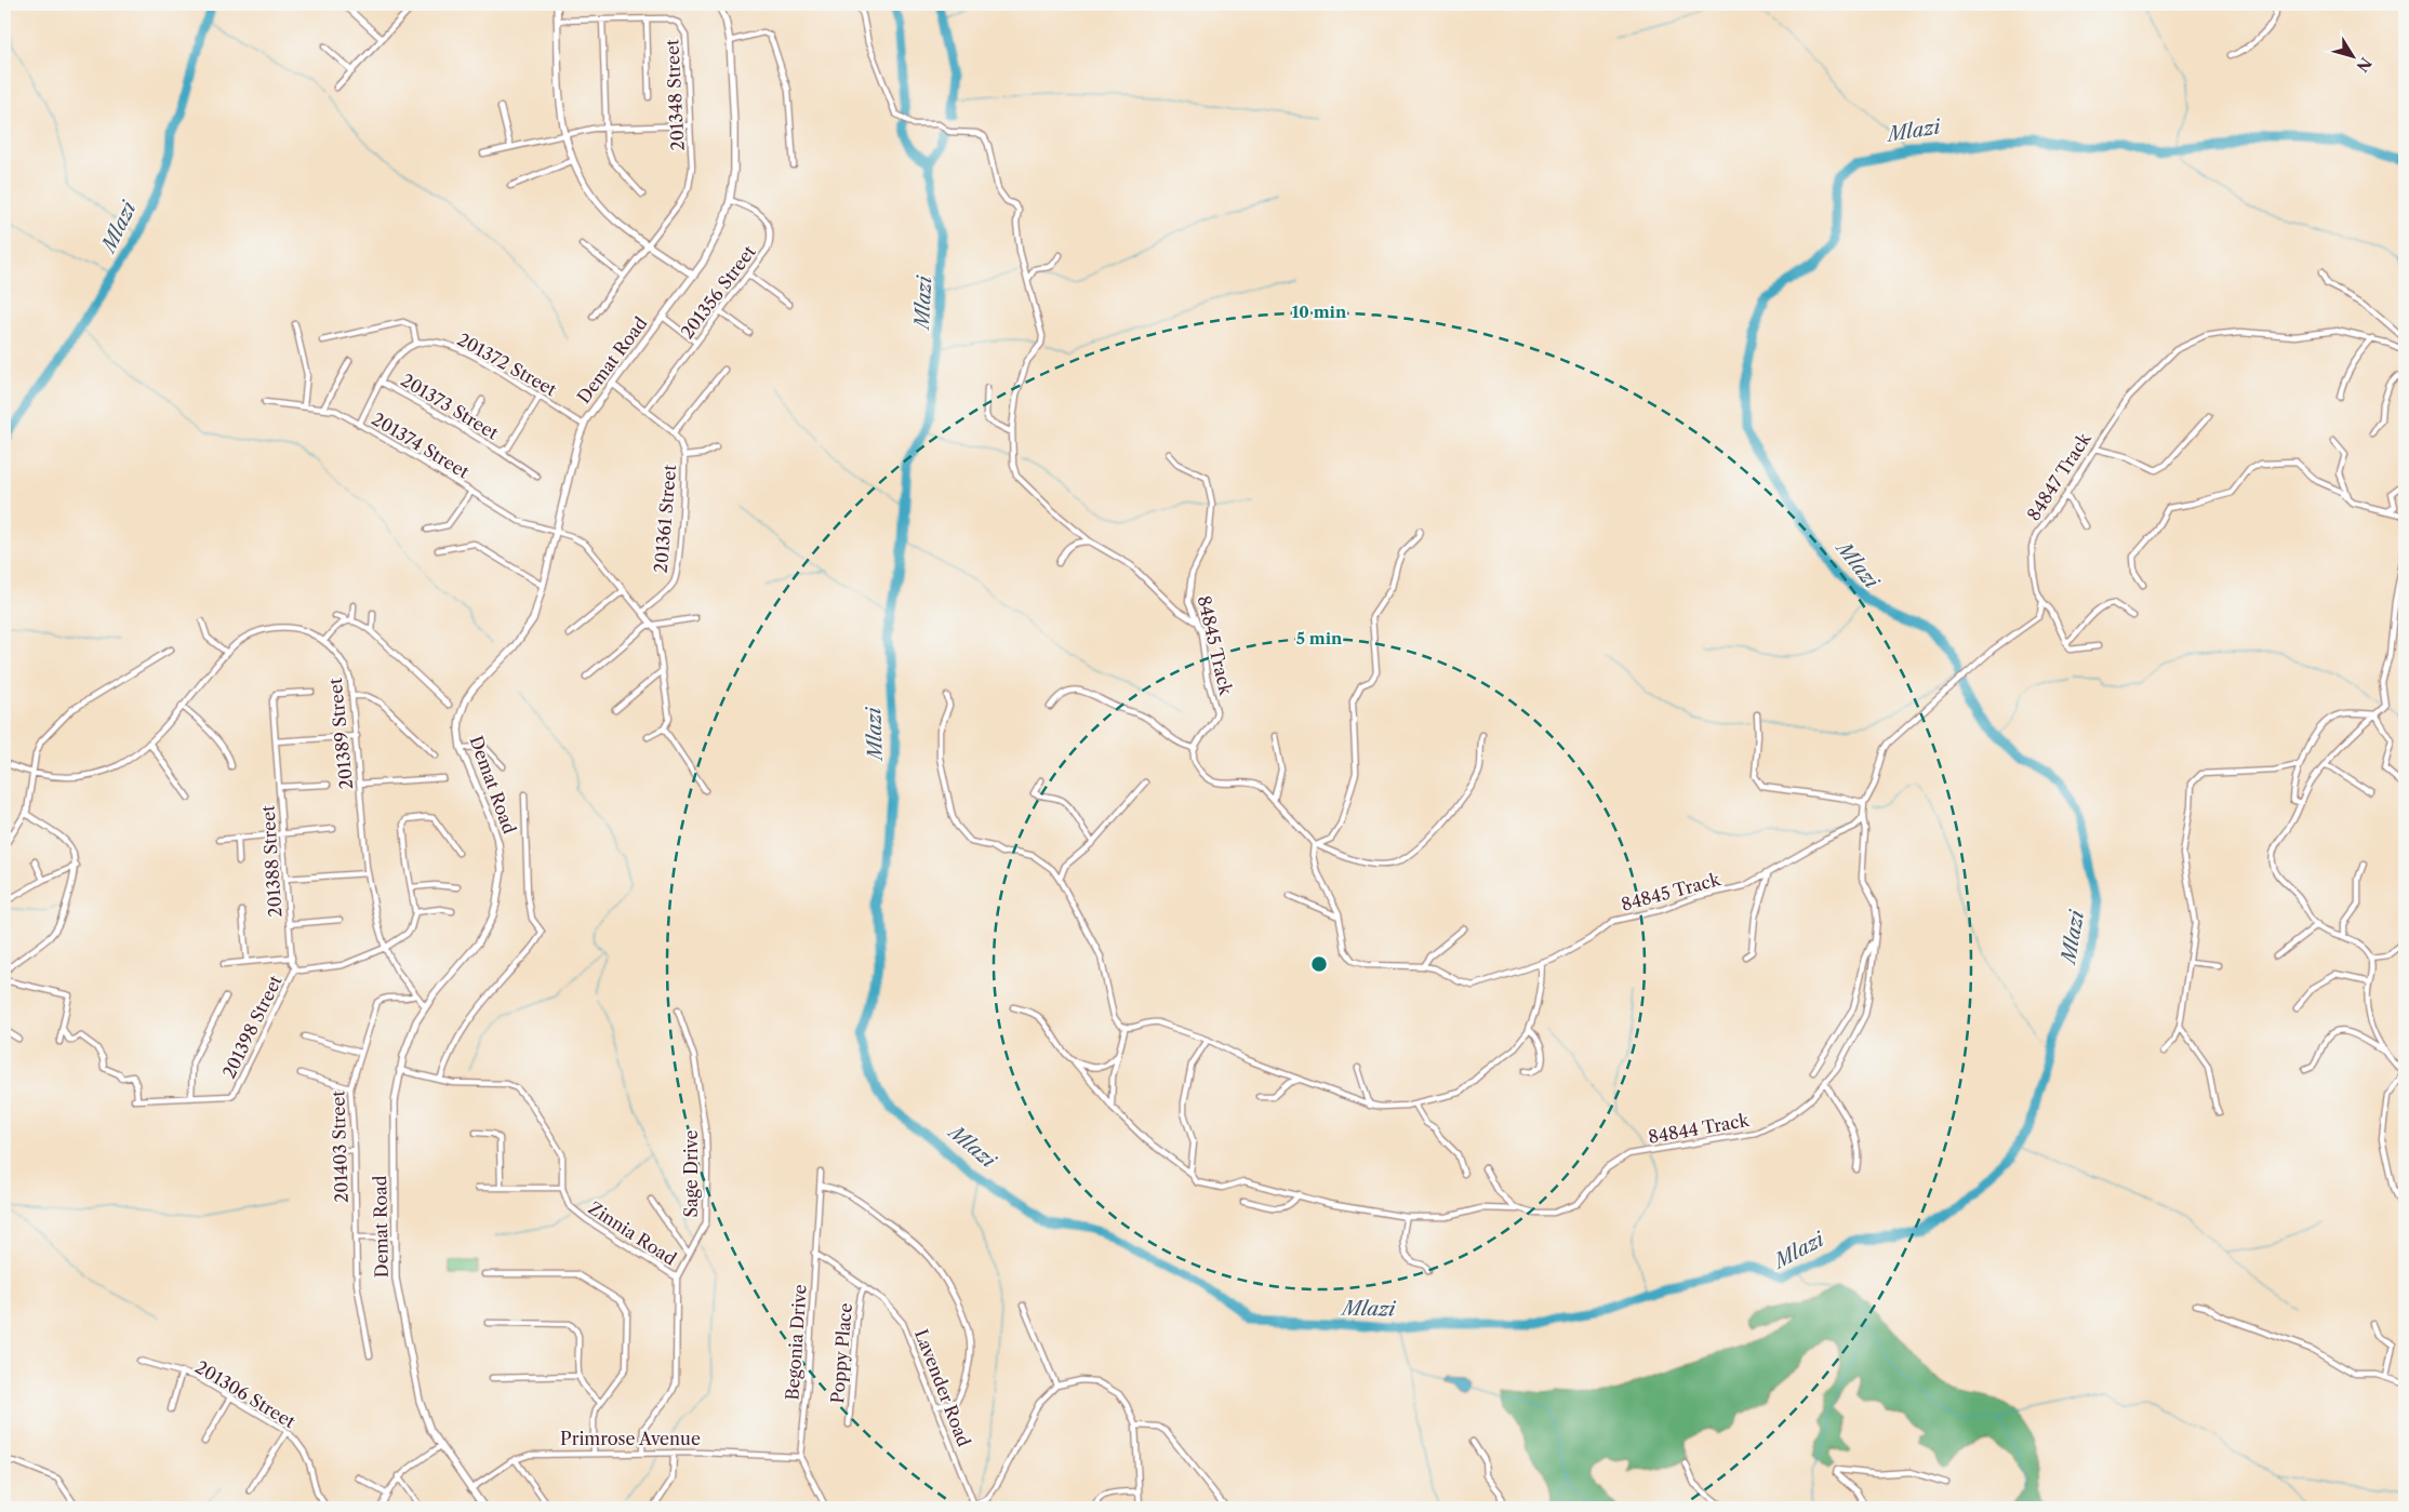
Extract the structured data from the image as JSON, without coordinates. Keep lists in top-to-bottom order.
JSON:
{
  "streets": {
    "street": [
      "201348 Street",
      "201356 Street",
      "Demat Road",
      "201372 Street",
      "201373 Street",
      "201374 Street",
      "84847 Track",
      "201361 Street",
      "84845 Track",
      "201389 Street",
      "201388 Street",
      "201398 Street",
      "84844 Track",
      "201403 Street",
      "Sage Drive",
      "Zinnia Road",
      "Begonia Drive",
      "Poppy Place",
      "Lavender Road",
      "201306 Street",
      "Primrose Avenue"
    ]
  },
  "crossings": [
    ["201356 Street", "Demat Road"],
    ["201356 Street", "201361 Street"],
    ["Demat Road", "201372 Street"],
    ["Demat Road", "201374 Street"],
    ["Demat Road", "201361 Street"],
    ["Demat Road", "201389 Street"],
    ["Demat Road", "Primrose Avenue"],
    ["201372 Street", "201373 Street"],
    ["201374 Street", "201361 Street"],
    ["84845 Track", "84844 Track"],
    ["201389 Street", "201403 Street"],
    ["201388 Street", "201398 Street"],
    ["Sage Drive", "Zinnia Road"],
    ["Sage Drive", "Primrose Avenue"],
    ["Begonia Drive", "Lavender Road"],
    ["Begonia Drive", "Primrose Avenue"],
    ["Poppy Place", "Lavender Road"]
  ],
  "water": ["Mlazi"],
  "north": "bottom right",
  "rings": ["10 min", "5 min"]
}
